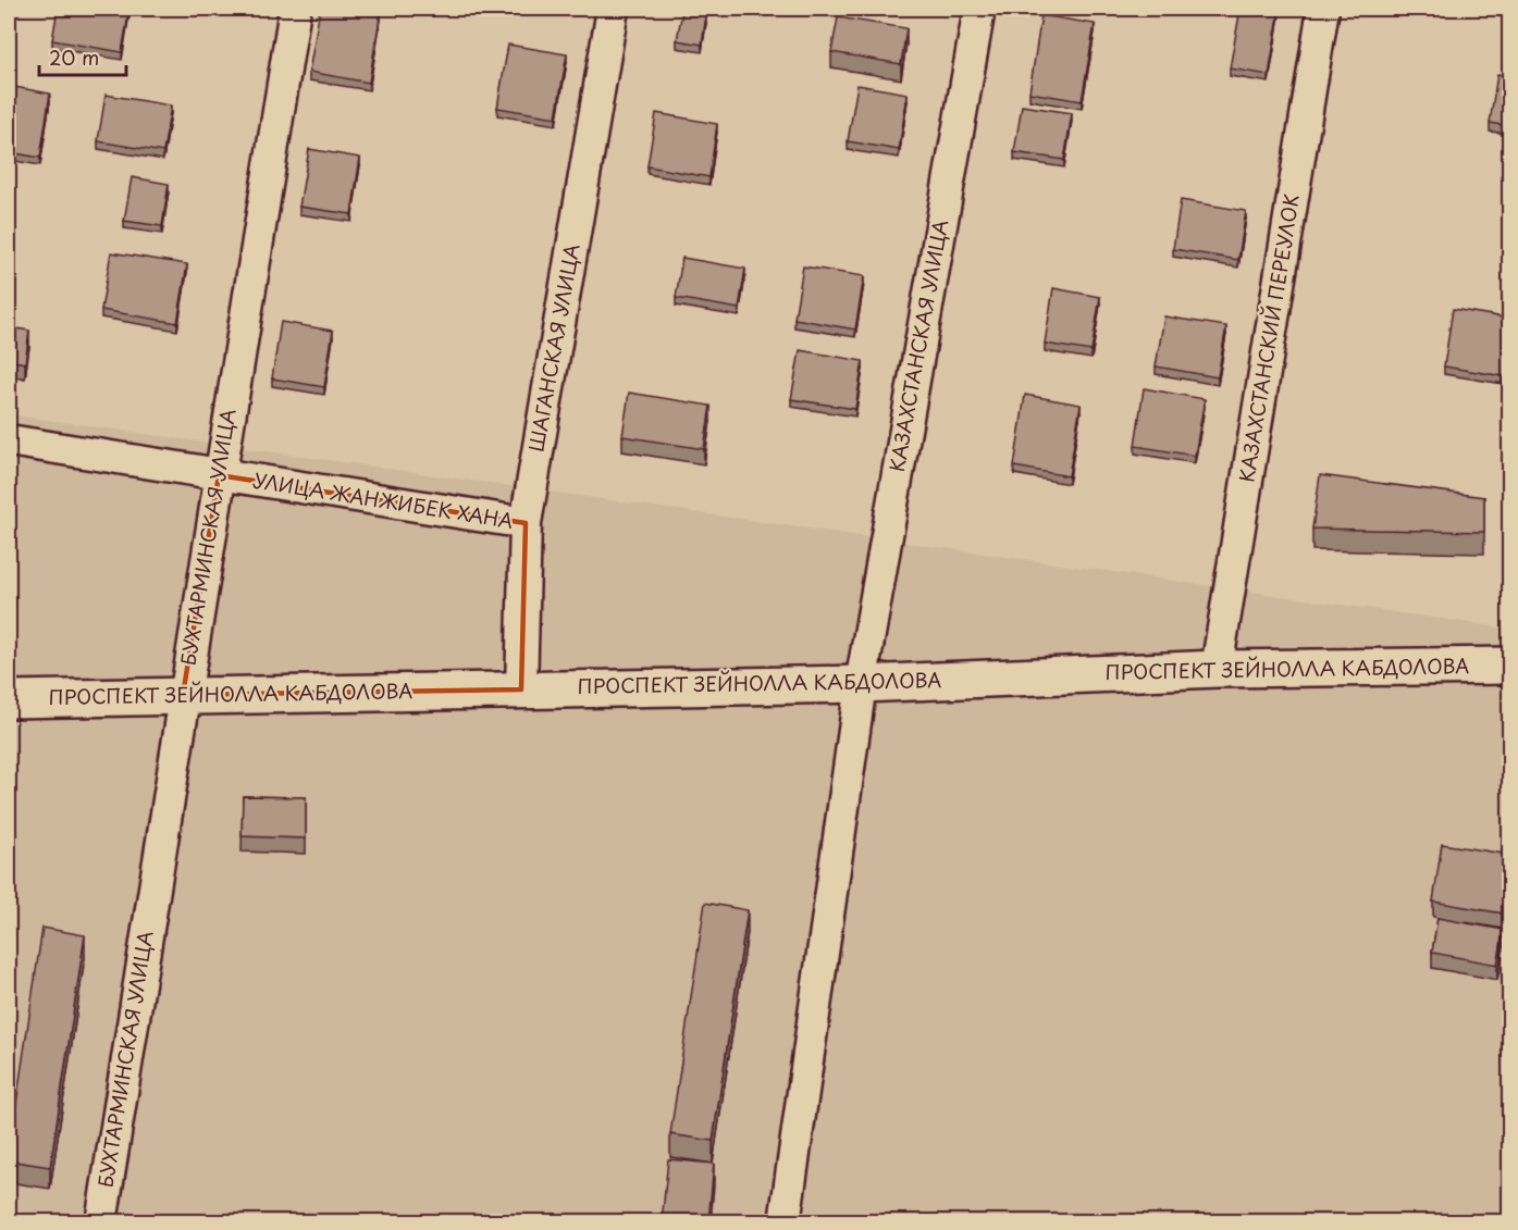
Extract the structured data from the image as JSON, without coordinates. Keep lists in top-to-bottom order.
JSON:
{
  "streets": {
    "main road": ["ПРОСПЕКТ ЗЕЙНОЛЛА КАБДОЛОВА"],
    "street": [
      "КАЗАХСТАНСКИЙ ПЕРЕУЛОК",
      "КАЗАХСТАНСКАЯ УЛИЦА",
      "ШАГАНСКАЯ УЛИЦА",
      "УЛИЦА ЖАНЖИБЕК ХАНА",
      "БУХТАРМИНСКАЯ УЛИЦА"
    ]
  },
  "crossings": [
    ["КАЗАХСТАНСКИЙ ПЕРЕУЛОК", "ПРОСПЕКТ ЗЕЙНОЛЛА КАБДОЛОВА"],
    ["КАЗАХСТАНСКАЯ УЛИЦА", "ПРОСПЕКТ ЗЕЙНОЛЛА КАБДОЛОВА"],
    ["ШАГАНСКАЯ УЛИЦА", "УЛИЦА ЖАНЖИБЕК ХАНА"],
    ["ШАГАНСКАЯ УЛИЦА", "ПРОСПЕКТ ЗЕЙНОЛЛА КАБДОЛОВА"],
    ["УЛИЦА ЖАНЖИБЕК ХАНА", "БУХТАРМИНСКАЯ УЛИЦА"],
    ["БУХТАРМИНСКАЯ УЛИЦА", "ПРОСПЕКТ ЗЕЙНОЛЛА КАБДОЛОВА"]
  ],
  "scale_bar": "20 m"
}
